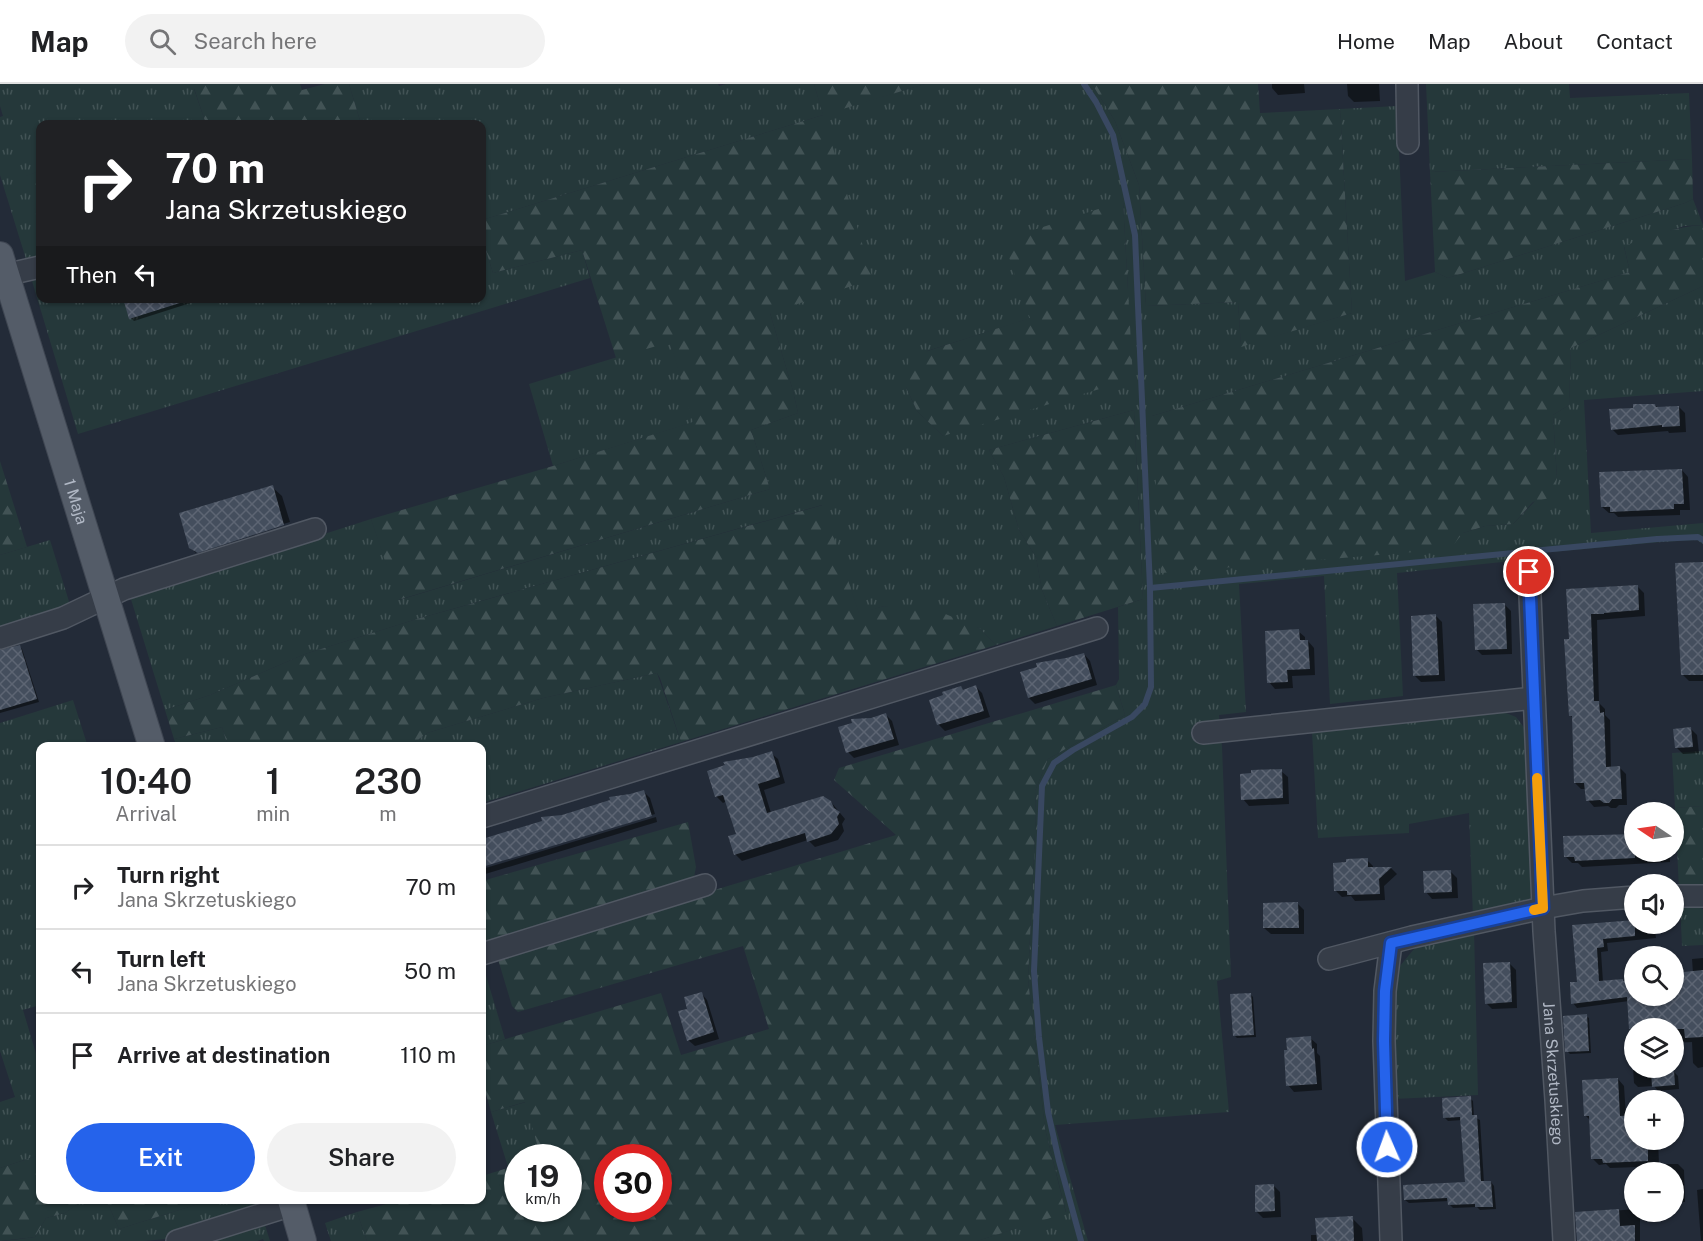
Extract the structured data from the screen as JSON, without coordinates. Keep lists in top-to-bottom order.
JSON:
{
  "streets": {
    "main road": ["1 Maja"],
    "street": ["Jana Skrzetuskiego"]
  },
  "north": "left",
  "page": {
    "header": "Map",
    "search": "Search here",
    "nav": [
      "Home",
      "Map",
      "About",
      "Contact"
    ],
    "turn": ["70 m", "Jana Skrzetuskiego"],
    "then": "Then",
    "eta": [
      "10:40",
      "Arrival",
      "1",
      "min",
      "230",
      "m"
    ],
    "map_buttons": ["+", "−"],
    "list": [
      {
        "name": "Turn right",
        "note": "Jana Skrzetuskiego",
        "value": "70 m"
      },
      {
        "name": "Turn left",
        "note": "Jana Skrzetuskiego",
        "value": "50 m"
      },
      {
        "name": "Arrive at destination",
        "value": "110 m"
      }
    ],
    "buttons": ["Exit", "Share"],
    "speed": "19 km/h",
    "limit": "30"
  }
}
